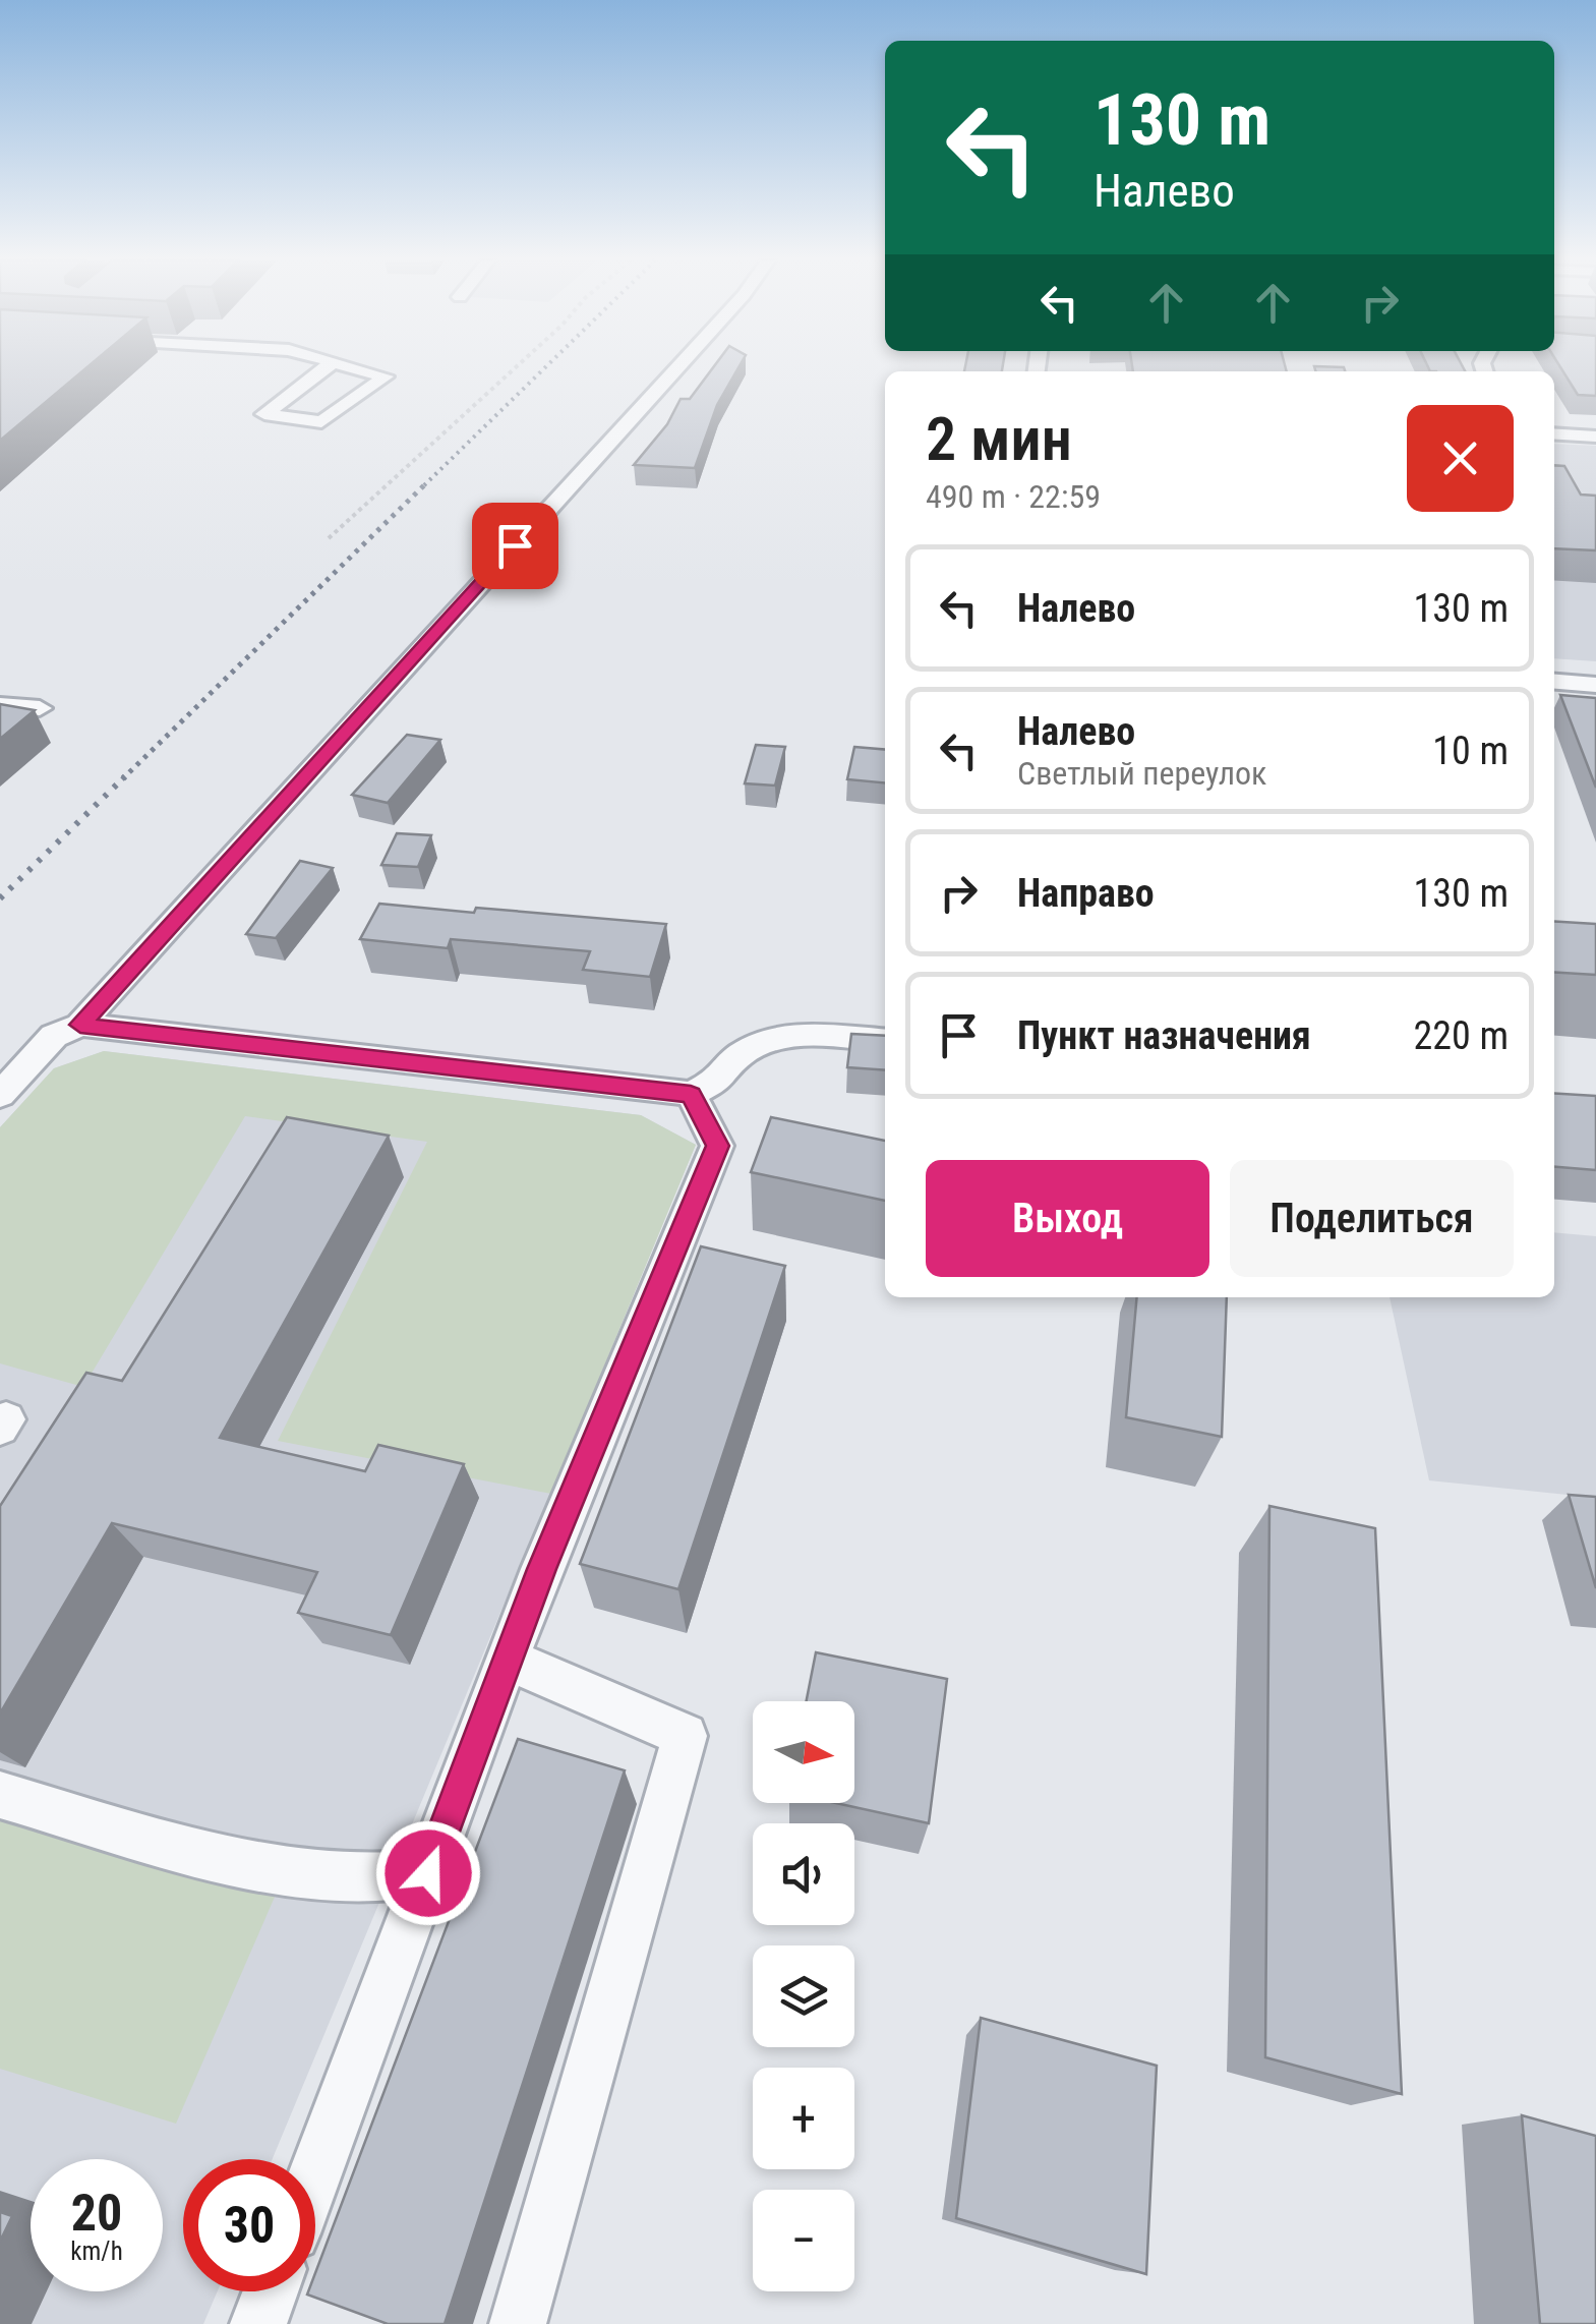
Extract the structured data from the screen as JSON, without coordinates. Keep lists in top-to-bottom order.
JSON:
{
  "north": "right",
  "page": {
    "turn": ["130 m", "Налево"],
    "heading": ["2 мин", "490 m · 22:59"],
    "list": [
      {
        "name": "Налево",
        "value": "130 m"
      },
      {
        "name": "Налево",
        "note": "Светлый переулок",
        "value": "10 m"
      },
      {
        "name": "Направо",
        "value": "130 m"
      },
      {
        "name": "Пункт назначения",
        "value": "220 m"
      }
    ],
    "buttons": ["Выход", "Поделиться"],
    "map_buttons": ["+", "−"],
    "speed": "20 km/h",
    "limit": "30"
  }
}
